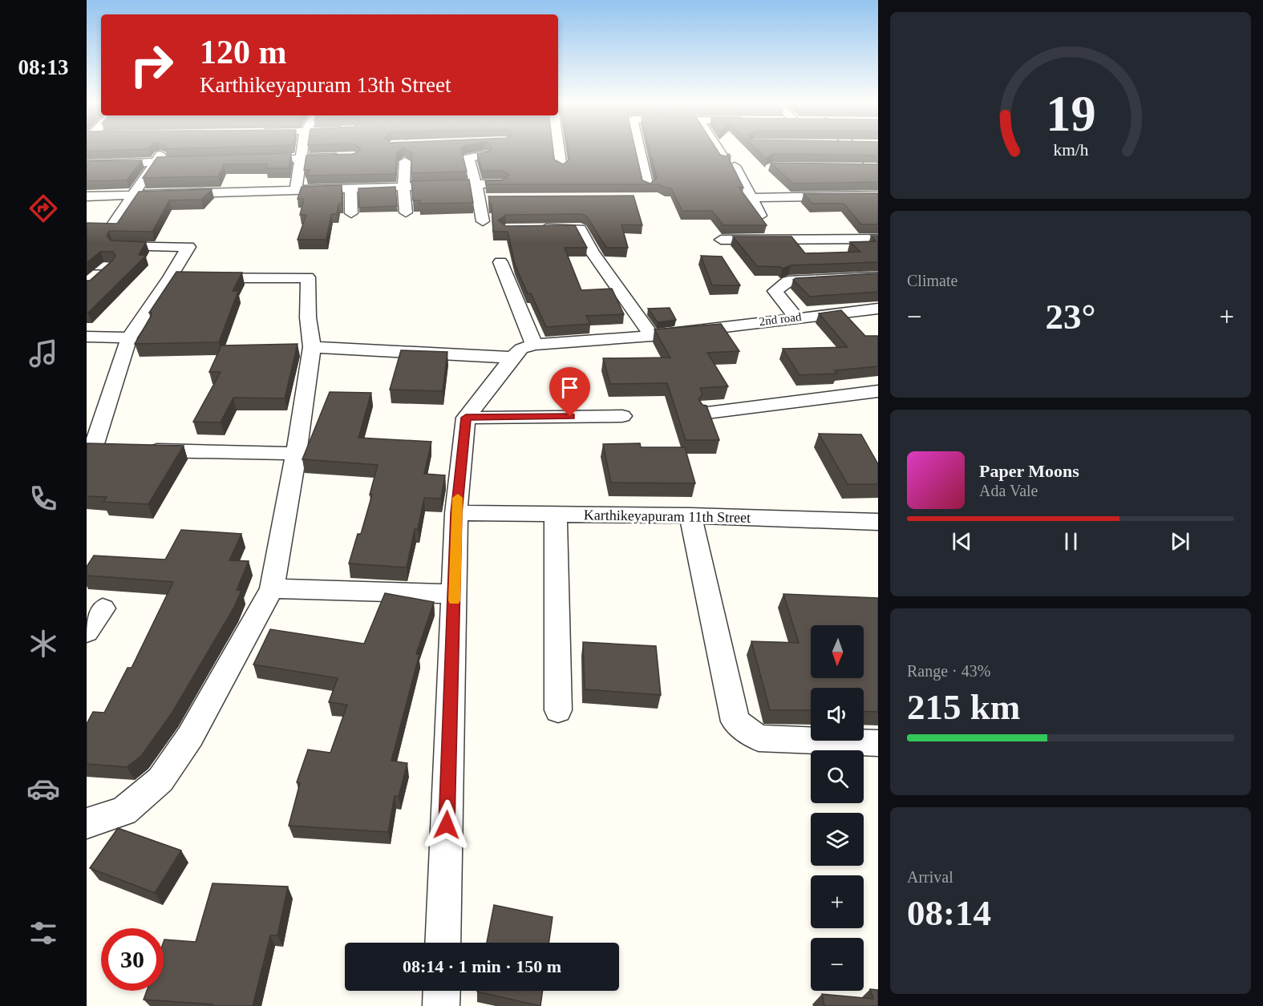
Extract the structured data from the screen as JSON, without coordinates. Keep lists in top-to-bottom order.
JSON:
{
  "streets": {
    "street": ["2nd road", "Karthikeyapuram 11th Street"]
  },
  "north": "bottom",
  "page": {
    "tabs": "08:13",
    "turn": ["120 m", "Karthikeyapuram 13th Street"],
    "tile": [
      "Climate",
      ["Range · 43%", "215 km"],
      ["Arrival", "08:14"]
    ],
    "heat": ["−", "23°", "+"],
    "song": ["Paper Moons", "Ada Vale"],
    "map_buttons": ["+", "−"],
    "limit": "30",
    "trip": "08:14 · 1 min · 150 m",
    "gauge": ["19", "km/h"]
  }
}
